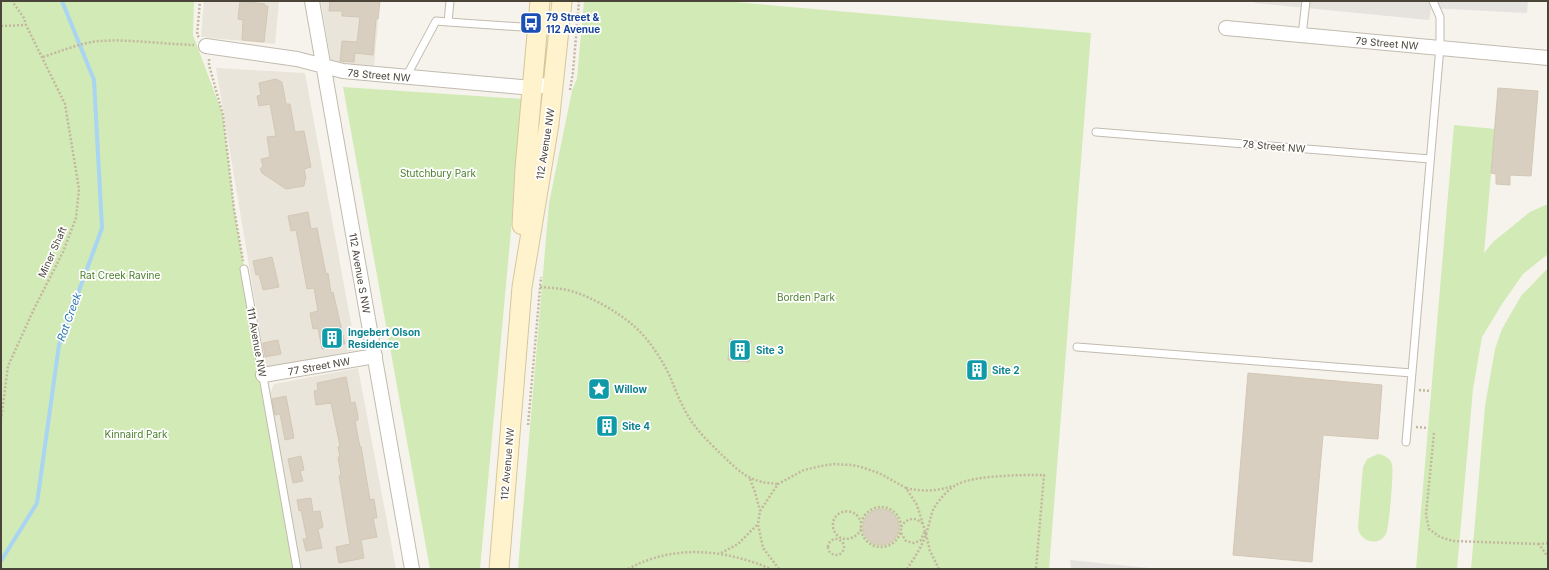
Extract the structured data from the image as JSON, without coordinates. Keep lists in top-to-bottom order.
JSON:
{
  "streets": {
    "main road": ["112 Avenue NW"],
    "street": [
      "79 Street NW",
      "78 Street NW",
      "112 Avenue S NW",
      "77 Street NW"
    ],
    "lane": ["111 Avenue NW"],
    "path": ["Miner Shaft"]
  },
  "crossings": [
    ["78 Street NW", "112 Avenue NW"],
    ["78 Street NW", "112 Avenue S NW"],
    ["112 Avenue S NW", "77 Street NW"],
    ["111 Avenue NW", "77 Street NW"]
  ],
  "water": ["Rat Creek"],
  "parks": [
    "Stutchbury Park",
    "Rat Creek Ravine",
    "Borden Park",
    "Kinnaird Park"
  ],
  "places": {
    "bus stop": ["79 Street & 112 Avenue"],
    "building": [
      "Ingebert Olson Residence",
      "Site 3",
      "Site 2",
      "Site 4"
    ],
    "place": ["Willow"]
  }
}
